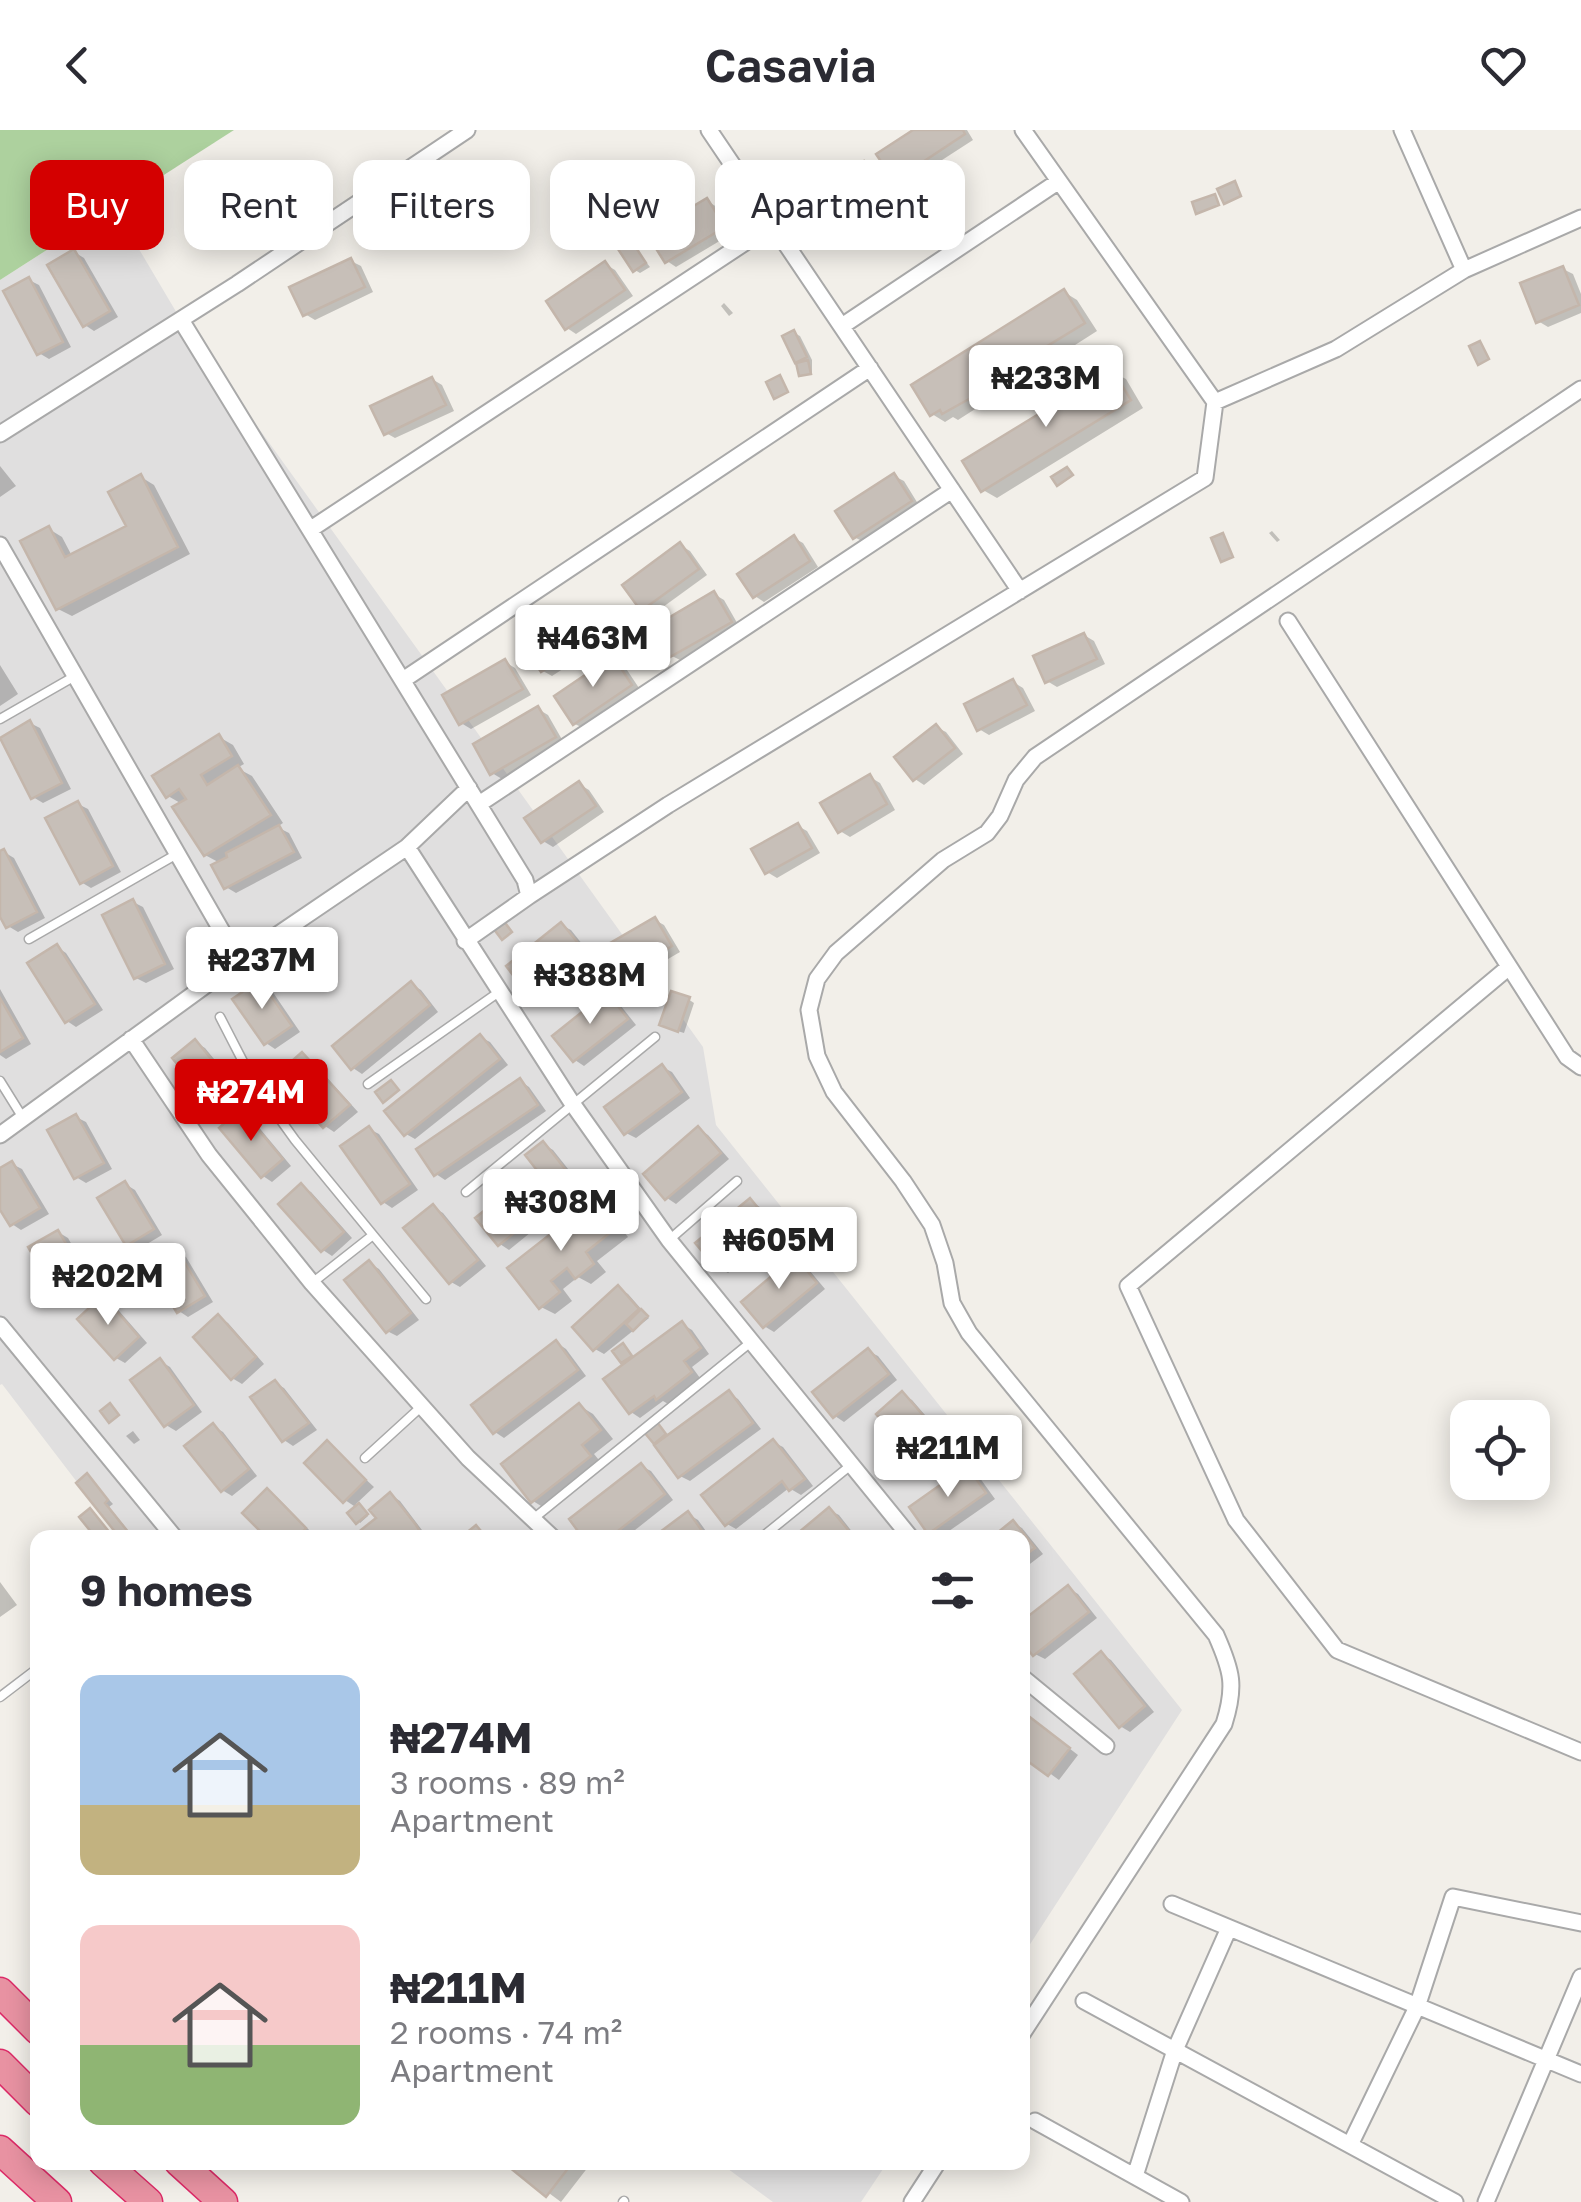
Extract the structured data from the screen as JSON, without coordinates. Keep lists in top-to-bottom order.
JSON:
{
  "page": {
    "header": "Casavia",
    "chip": [
      "Buy",
      "Rent",
      "Filters",
      "New",
      "Apartment"
    ],
    "price": [
      "₦233M",
      "₦463M",
      "₦237M",
      "₦388M",
      "₦274M",
      "₦308M",
      "₦605M",
      "₦202M",
      "₦211M"
    ],
    "heading": "9 homes",
    "list": [
      {
        "name": "₦274M",
        "note": "3 rooms · 89 m² · Apartment"
      },
      {
        "name": "₦211M",
        "note": "2 rooms · 74 m² · Apartment"
      }
    ]
  }
}
